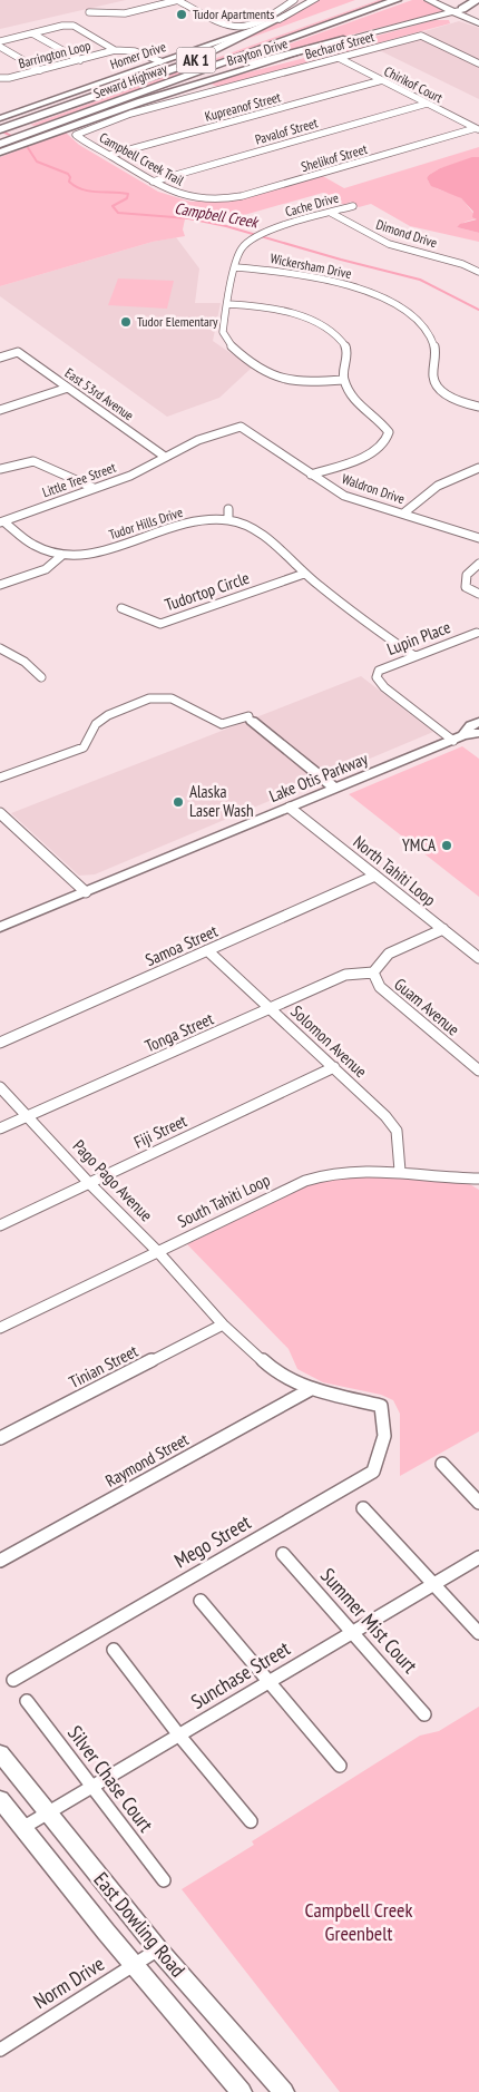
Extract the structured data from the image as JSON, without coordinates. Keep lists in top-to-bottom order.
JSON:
{
  "streets": {
    "highway": ["AK 1", "Seward Highway"],
    "main road": [
      "Brayton Drive",
      "Homer Drive",
      "Lake Otis Parkway",
      "East Dowling Road"
    ],
    "street": [
      "Becharof Street",
      "Barrington Loop",
      "Chirikof Court",
      "Kupreanof Street",
      "Pavalof Street",
      "Shelikof Street",
      "Campbell Creek Trail",
      "Cache Drive",
      "Dimond Drive",
      "Wickersham Drive",
      "East 53rd Avenue",
      "Little Tree Street",
      "Waldron Drive",
      "Tudor Hills Drive",
      "Tudortop Circle",
      "Lupin Place",
      "North Tahiti Loop",
      "Samoa Street",
      "Guam Avenue",
      "Tonga Street",
      "Solomon Avenue",
      "Fiji Street",
      "Pago Pago Avenue",
      "South Tahiti Loop",
      "Tinian Street",
      "Raymond Street",
      "Mego Street",
      "Summer Mist Court",
      "Sunchase Street",
      "Silver Chase Court",
      "Norm Drive"
    ]
  },
  "crossings": [
    ["Becharof Street", "Chirikof Court"],
    ["Becharof Street", "Campbell Creek Trail"],
    ["Barrington Loop", "Homer Drive"],
    ["Chirikof Court", "Kupreanof Street"],
    ["Chirikof Court", "Pavalof Street"],
    ["Chirikof Court", "Shelikof Street"],
    ["Kupreanof Street", "Campbell Creek Trail"],
    ["Pavalof Street", "Campbell Creek Trail"],
    ["Shelikof Street", "Campbell Creek Trail"],
    ["Cache Drive", "Dimond Drive"],
    ["Cache Drive", "Wickersham Drive"],
    ["East 53rd Avenue", "Little Tree Street"],
    ["Little Tree Street", "Waldron Drive"],
    ["Tudor Hills Drive", "Tudortop Circle"],
    ["Tudor Hills Drive", "Lupin Place"],
    ["Lupin Place", "Lake Otis Parkway"],
    ["Lake Otis Parkway", "North Tahiti Loop"],
    ["North Tahiti Loop", "Samoa Street"],
    ["North Tahiti Loop", "Guam Avenue"],
    ["Samoa Street", "Solomon Avenue"],
    ["Guam Avenue", "Tonga Street"],
    ["Tonga Street", "Solomon Avenue"],
    ["Tonga Street", "Pago Pago Avenue"],
    ["Solomon Avenue", "Fiji Street"],
    ["Solomon Avenue", "South Tahiti Loop"],
    ["Fiji Street", "Pago Pago Avenue"],
    ["Pago Pago Avenue", "South Tahiti Loop"],
    ["Pago Pago Avenue", "Tinian Street"],
    ["Pago Pago Avenue", "Raymond Street"],
    ["Pago Pago Avenue", "Mego Street"],
    ["Summer Mist Court", "Sunchase Street"],
    ["Sunchase Street", "Silver Chase Court"],
    ["Sunchase Street", "East Dowling Road"],
    ["East Dowling Road", "Norm Drive"]
  ],
  "water": ["Campbell Creek"],
  "parks": ["Campbell Creek Greenbelt"],
  "places": [
    "Tudor Apartments",
    "Tudor Elementary",
    "Alaska Laser Wash",
    "YMCA"
  ]
}
